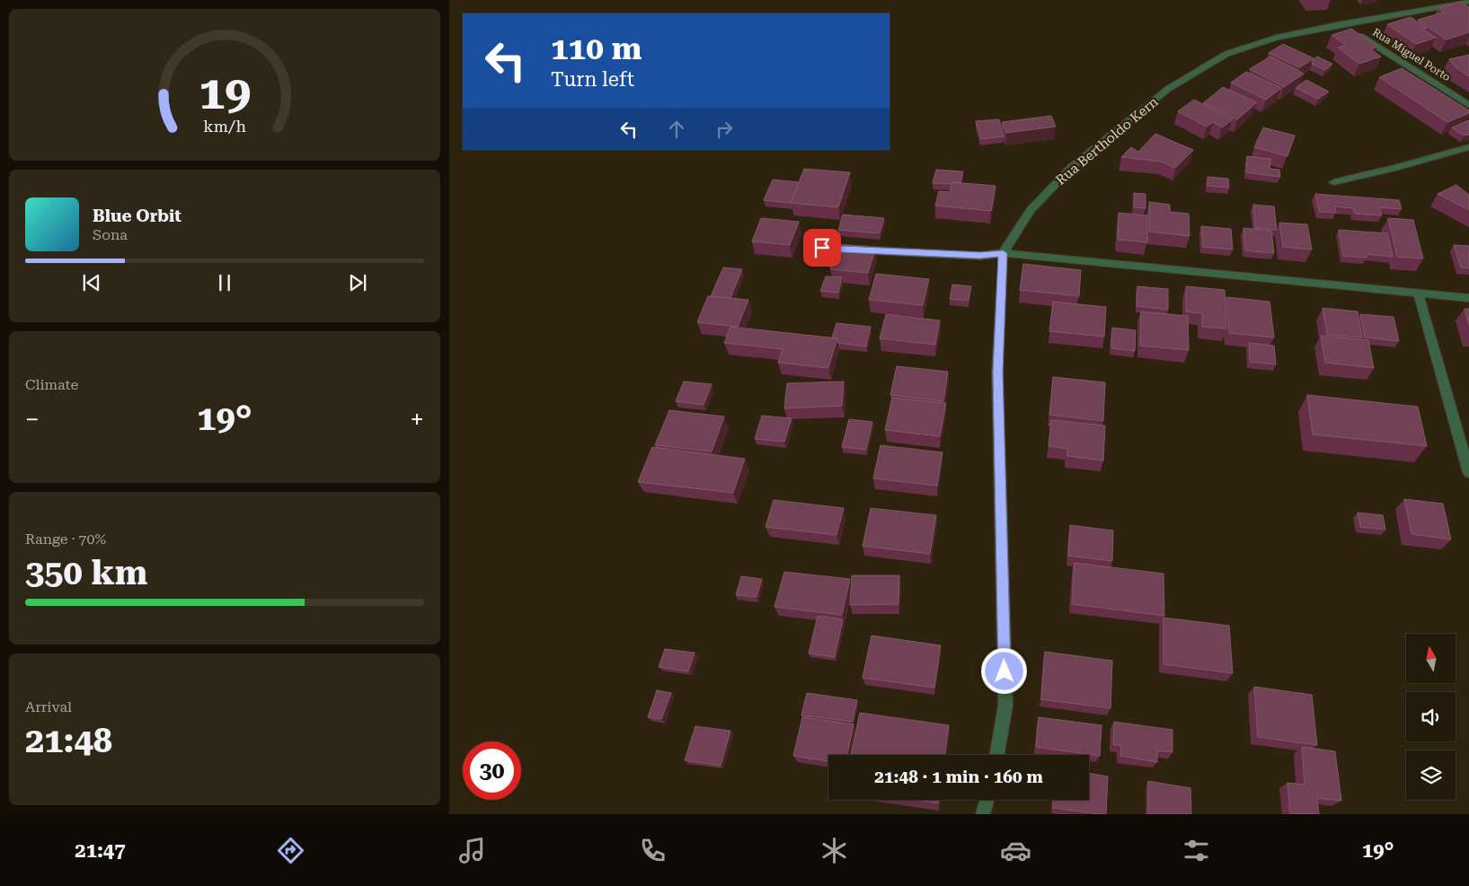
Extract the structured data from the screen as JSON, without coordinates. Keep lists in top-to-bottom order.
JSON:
{
  "streets": {
    "street": ["Rua Miguel Porto", "Rua Bertholdo Kern"]
  },
  "crossings": [
    ["Rua Miguel Porto", "Rua Bertholdo Kern"]
  ],
  "north": "top",
  "page": {
    "turn": ["110 m", "Turn left"],
    "song": ["Blue Orbit", "Sona"],
    "tile": [
      "Climate",
      ["Range · 70%", "350 km"],
      ["Arrival", "21:48"]
    ],
    "heat": ["−", "19°", "+"],
    "limit": "30",
    "trip": "21:48 · 1 min · 160 m",
    "tabs": ["21:47", "19°"],
    "gauge": ["19", "km/h"]
  }
}
